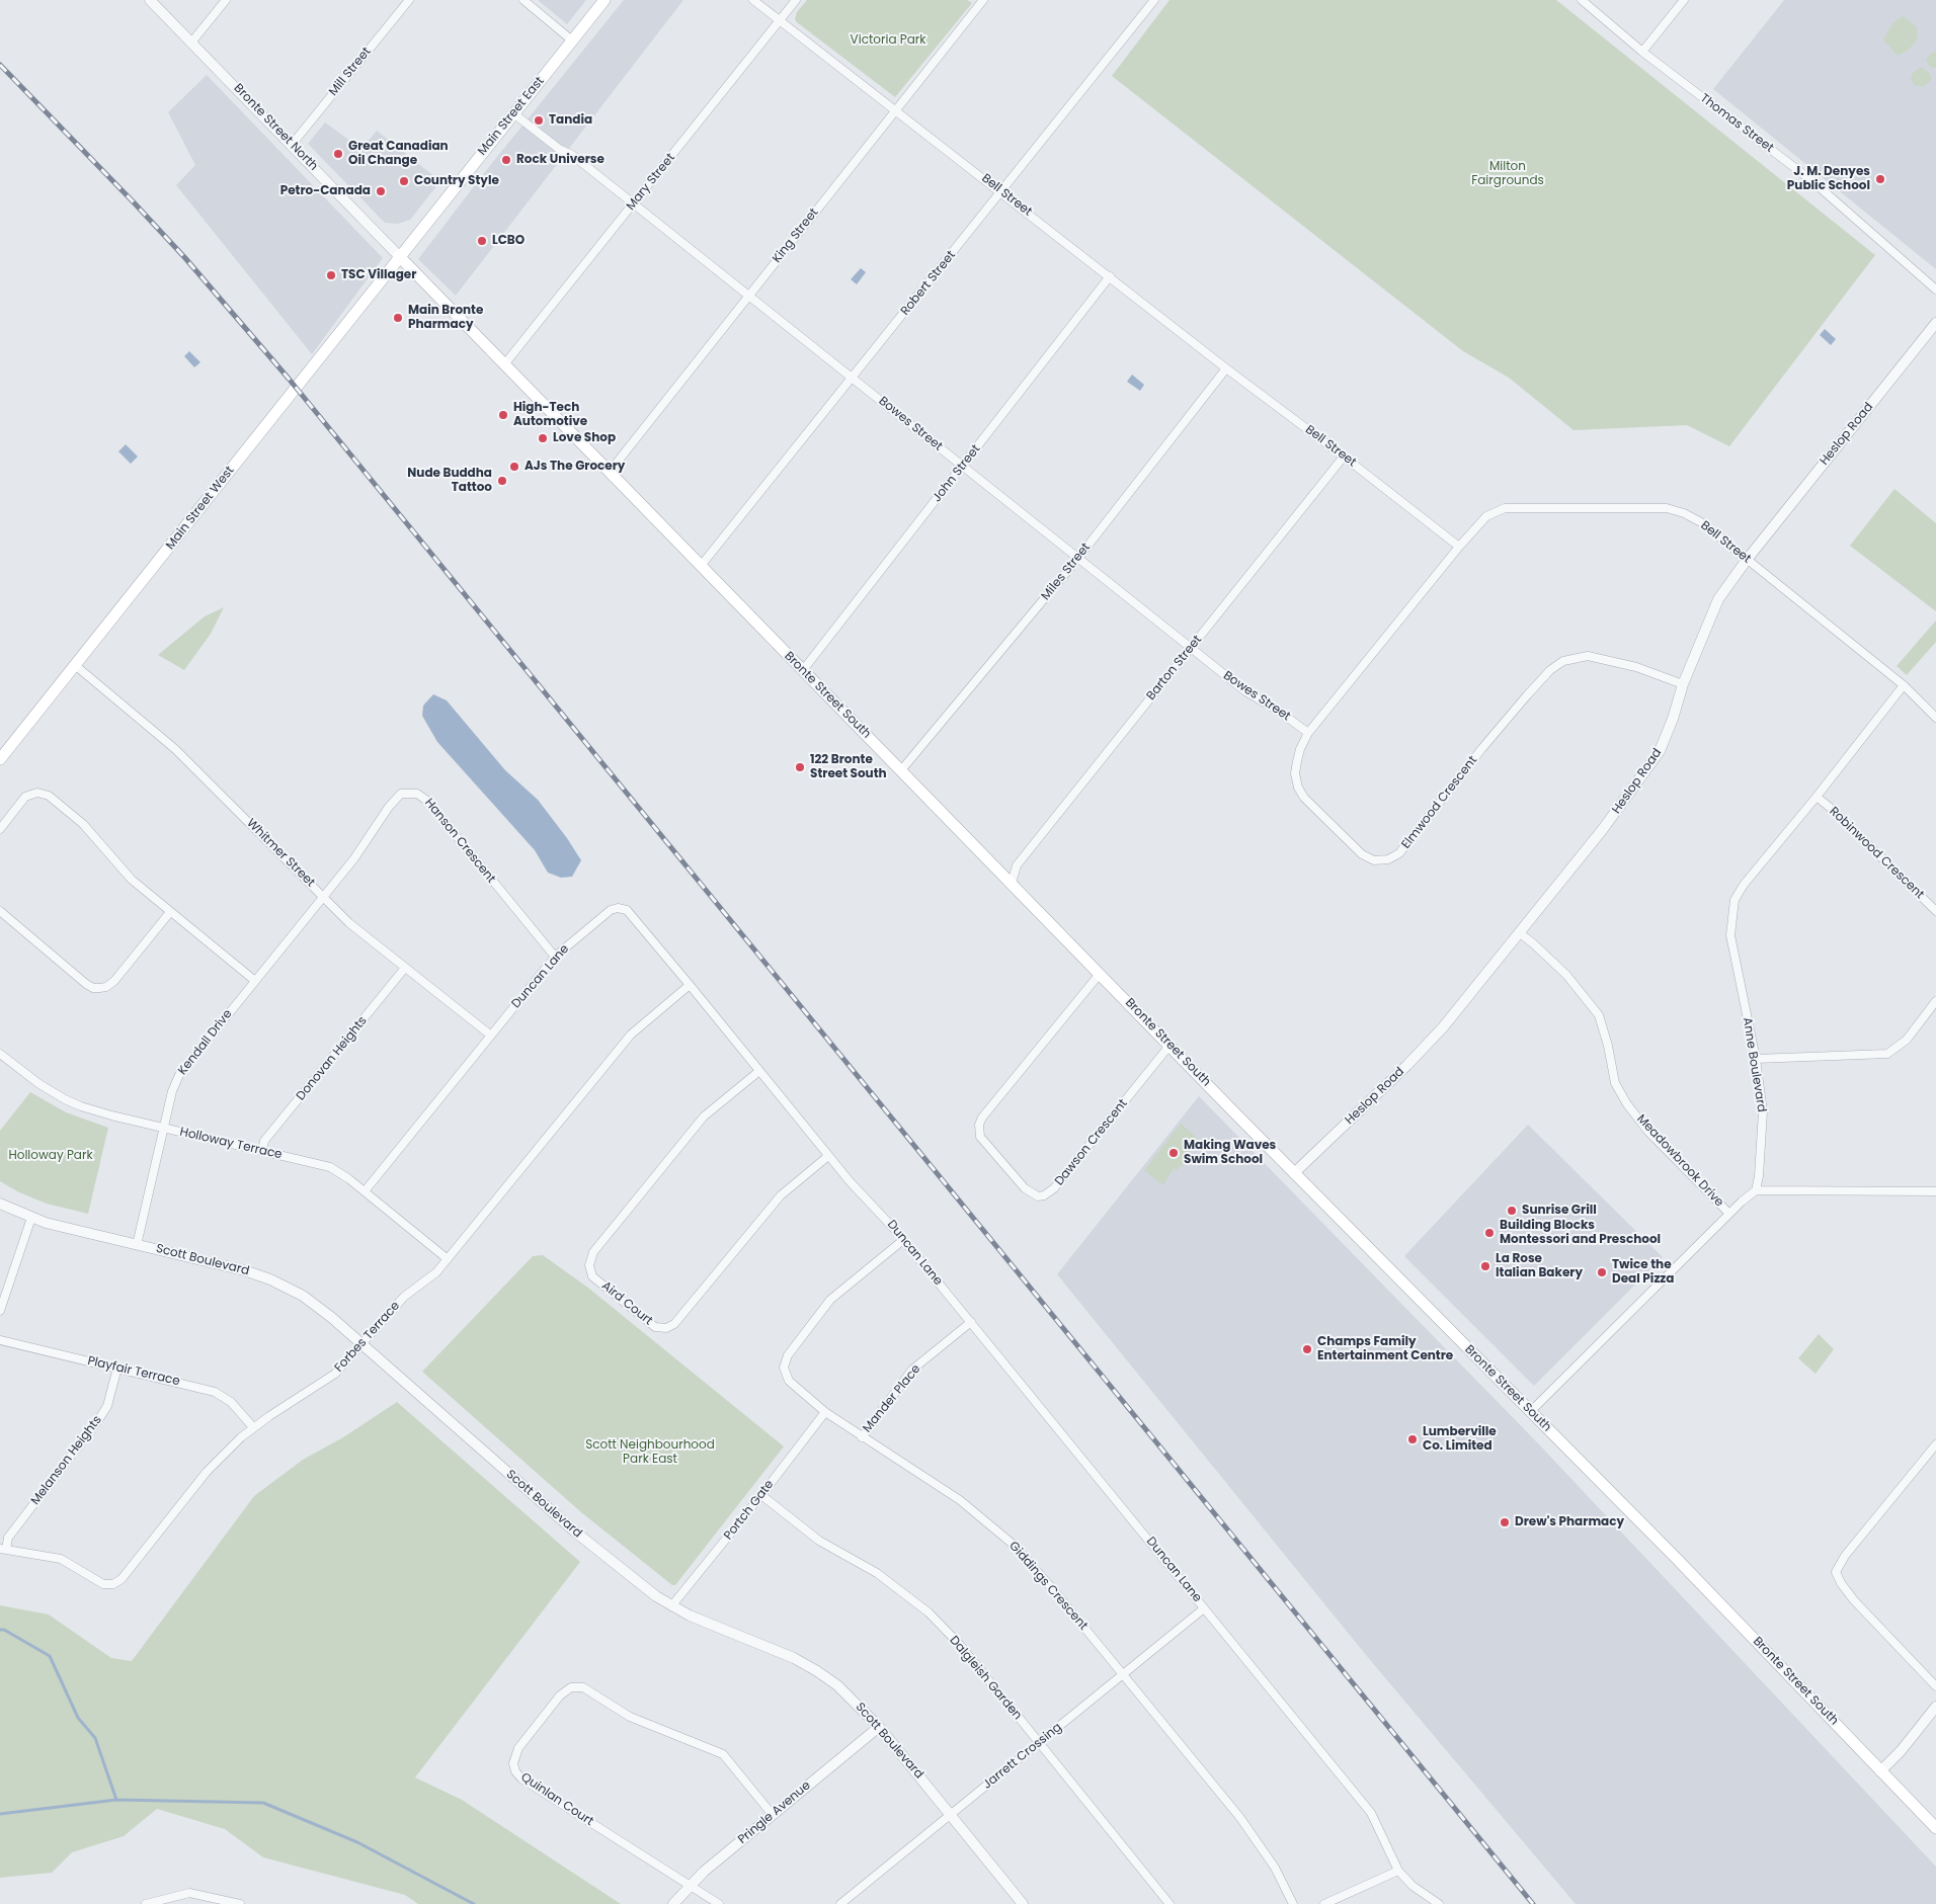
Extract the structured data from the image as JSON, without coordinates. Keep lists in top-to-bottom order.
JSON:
{
  "streets": {
    "main road": ["Main Street East", "Main Street West", "Bronte Street South"],
    "street": [
      "Mill Street",
      "Thomas Street",
      "Bronte Street North",
      "Mary Street",
      "Bell Street",
      "King Street",
      "Robert Street",
      "Bowes Street",
      "Heslop Road",
      "John Street",
      "Miles Street",
      "Barton Street",
      "Elmwood Crescent",
      "Hanson Crescent",
      "Whitmer Street",
      "Robinwood Crescent",
      "Duncan Lane",
      "Kendall Drive",
      "Donovan Heights",
      "Anne Boulevard",
      "Dawson Crescent",
      "Holloway Terrace",
      "Meadowbrook Drive",
      "Scott Boulevard",
      "Aird Court",
      "Forbes Terrace",
      "Playfair Terrace",
      "Mander Place",
      "Melanson Heights",
      "Portch Gate",
      "Giddings Crescent",
      "Dalgleish Garden",
      "Jarrett Crossing",
      "Quinlan Court",
      "Pringle Avenue"
    ]
  },
  "crossings": [
    ["Mill Street", "Bronte Street North"],
    ["Main Street East", "Bronte Street North"],
    ["Main Street East", "Bowes Street"],
    ["Main Street East", "Main Street West"],
    ["Main Street East", "Bronte Street South"],
    ["Bronte Street North", "Main Street West"],
    ["Bronte Street North", "Bronte Street South"],
    ["Mary Street", "Bell Street"],
    ["Mary Street", "Bowes Street"],
    ["Mary Street", "Bronte Street South"],
    ["Bell Street", "King Street"],
    ["Bell Street", "Robert Street"],
    ["Bell Street", "Heslop Road"],
    ["Bell Street", "John Street"],
    ["Bell Street", "Miles Street"],
    ["Bell Street", "Barton Street"],
    ["Bell Street", "Elmwood Crescent"],
    ["Bell Street", "Anne Boulevard"],
    ["King Street", "Bowes Street"],
    ["King Street", "Bronte Street South"],
    ["Robert Street", "Bowes Street"],
    ["Robert Street", "Bronte Street South"],
    ["Bowes Street", "John Street"],
    ["Bowes Street", "Miles Street"],
    ["Bowes Street", "Barton Street"],
    ["Bowes Street", "Elmwood Crescent"],
    ["Heslop Road", "Bronte Street South"],
    ["Heslop Road", "Elmwood Crescent"],
    ["Heslop Road", "Meadowbrook Drive"],
    ["John Street", "Bronte Street South"],
    ["Main Street West", "Bronte Street South"],
    ["Main Street West", "Whitmer Street"],
    ["Miles Street", "Bronte Street South"],
    ["Barton Street", "Bronte Street South"],
    ["Bronte Street South", "Dawson Crescent"],
    ["Hanson Crescent", "Whitmer Street"],
    ["Hanson Crescent", "Duncan Lane"],
    ["Hanson Crescent", "Kendall Drive"],
    ["Whitmer Street", "Duncan Lane"],
    ["Whitmer Street", "Kendall Drive"],
    ["Whitmer Street", "Donovan Heights"],
    ["Robinwood Crescent", "Anne Boulevard"],
    ["Duncan Lane", "Holloway Terrace"],
    ["Duncan Lane", "Aird Court"],
    ["Duncan Lane", "Forbes Terrace"],
    ["Duncan Lane", "Mander Place"],
    ["Duncan Lane", "Giddings Crescent"],
    ["Duncan Lane", "Jarrett Crossing"],
    ["Kendall Drive", "Holloway Terrace"],
    ["Kendall Drive", "Scott Boulevard"],
    ["Donovan Heights", "Holloway Terrace"],
    ["Holloway Terrace", "Forbes Terrace"],
    ["Scott Boulevard", "Forbes Terrace"],
    ["Scott Boulevard", "Portch Gate"],
    ["Scott Boulevard", "Jarrett Crossing"],
    ["Scott Boulevard", "Pringle Avenue"],
    ["Forbes Terrace", "Playfair Terrace"],
    ["Forbes Terrace", "Melanson Heights"],
    ["Playfair Terrace", "Melanson Heights"],
    ["Mander Place", "Giddings Crescent"],
    ["Portch Gate", "Giddings Crescent"],
    ["Portch Gate", "Dalgleish Garden"],
    ["Giddings Crescent", "Jarrett Crossing"],
    ["Dalgleish Garden", "Jarrett Crossing"],
    ["Quinlan Court", "Pringle Avenue"]
  ],
  "parks": [
    "Victoria Park",
    "Milton Fairgrounds",
    "Holloway Park",
    "Scott Neighbourhood Park East"
  ],
  "places": [
    "Tandia",
    "Great Canadian Oil Change",
    "Rock Universe",
    "J. M. Denyes Public School",
    "Country Style",
    "Petro-Canada",
    "LCBO",
    "TSC Villager",
    "Main Bronte Pharmacy",
    "High-Tech Automotive",
    "Love Shop",
    "AJs The Grocery",
    "Nude Buddha Tattoo",
    "122 Bronte Street South",
    "Making Waves Swim School",
    "Sunrise Grill",
    "Building Blocks Montessori and Preschool",
    "La Rose Italian Bakery",
    "Twice the Deal Pizza",
    "Champs Family Entertainment Centre",
    "Lumberville Co. Limited",
    "Drew's Pharmacy"
  ]
}
